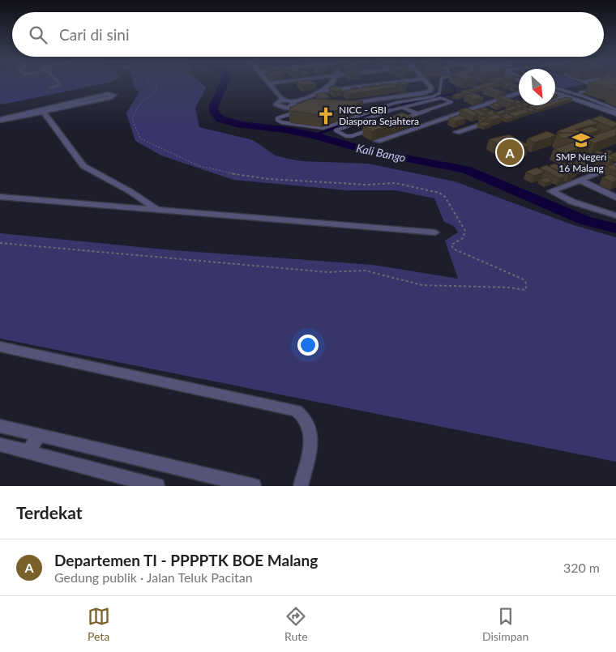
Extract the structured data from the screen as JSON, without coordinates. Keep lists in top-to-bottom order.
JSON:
{
  "water": ["Kali Bango"],
  "places": {
    "church": ["NICC - GBI Diaspora Sejahtera"],
    "school or university": ["SMP Negeri 16 Malang"]
  },
  "north": "bottom right",
  "page": {
    "search": "Cari di sini",
    "pins": "A",
    "heading": "Terdekat",
    "list": [
      {
        "mark": "A",
        "name": "Departemen TI - PPPPTK BOE Malang",
        "note": "Gedung publik · Jalan Teluk Pacitan",
        "value": "320 m"
      }
    ],
    "nav": ["Peta", "Rute", "Disimpan"]
  }
}
